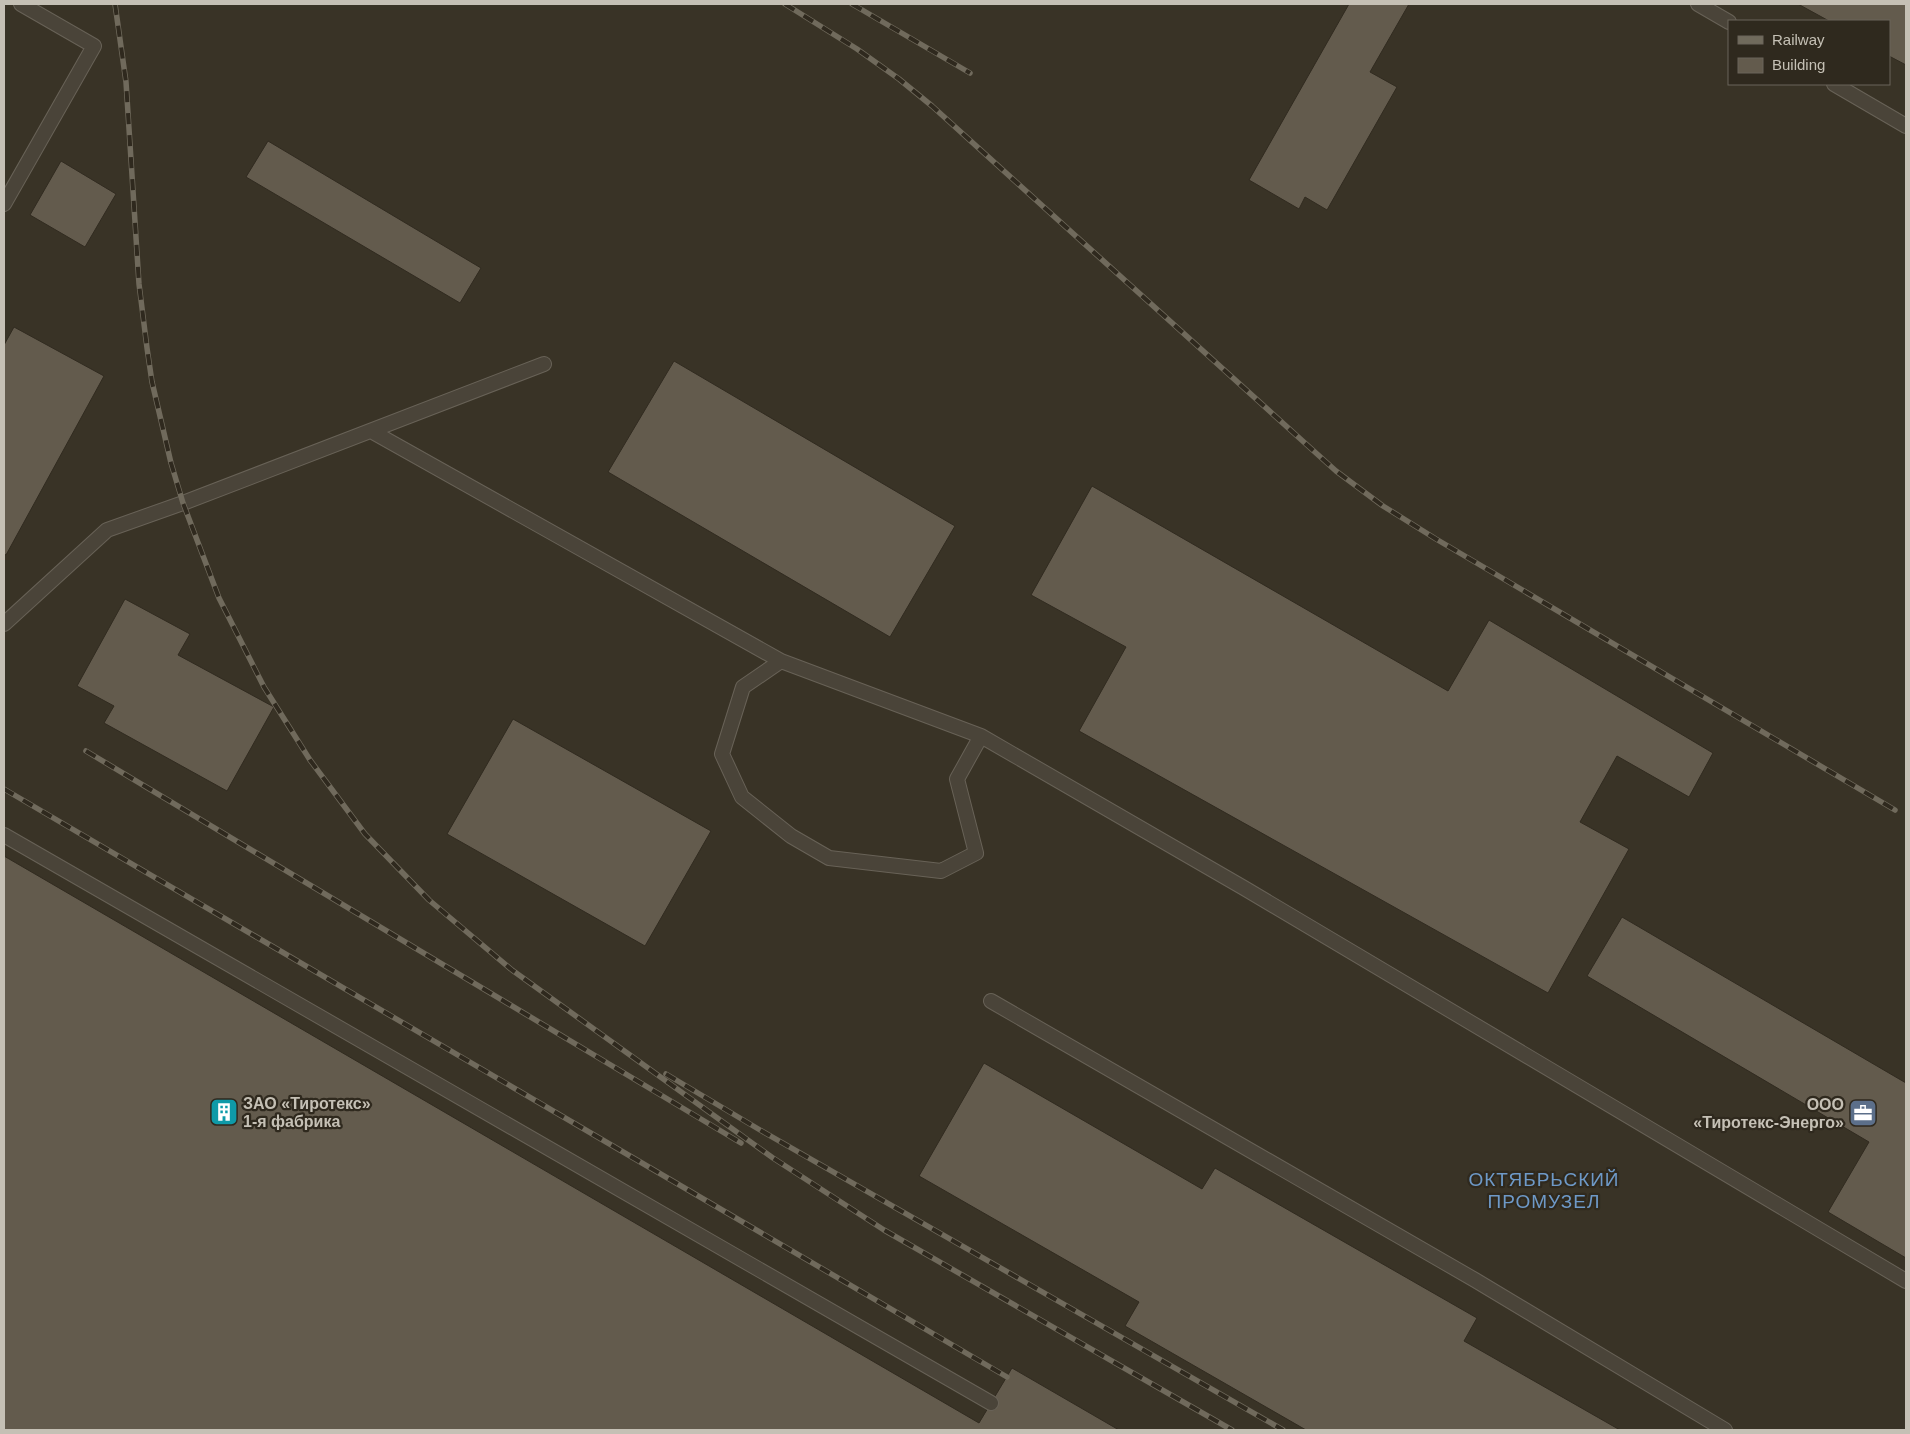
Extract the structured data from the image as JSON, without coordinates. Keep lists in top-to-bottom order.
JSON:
{
  "districts": ["ОКТЯБРЬСКИЙ ПРОМУЗЕЛ"],
  "places": {
    "building": ["ЗАО «Тиротекс» 1-я фабрика"],
    "office": ["ООО «Тиротекс-Энерго»"]
  },
  "legend": ["Railway", "Building"]
}
